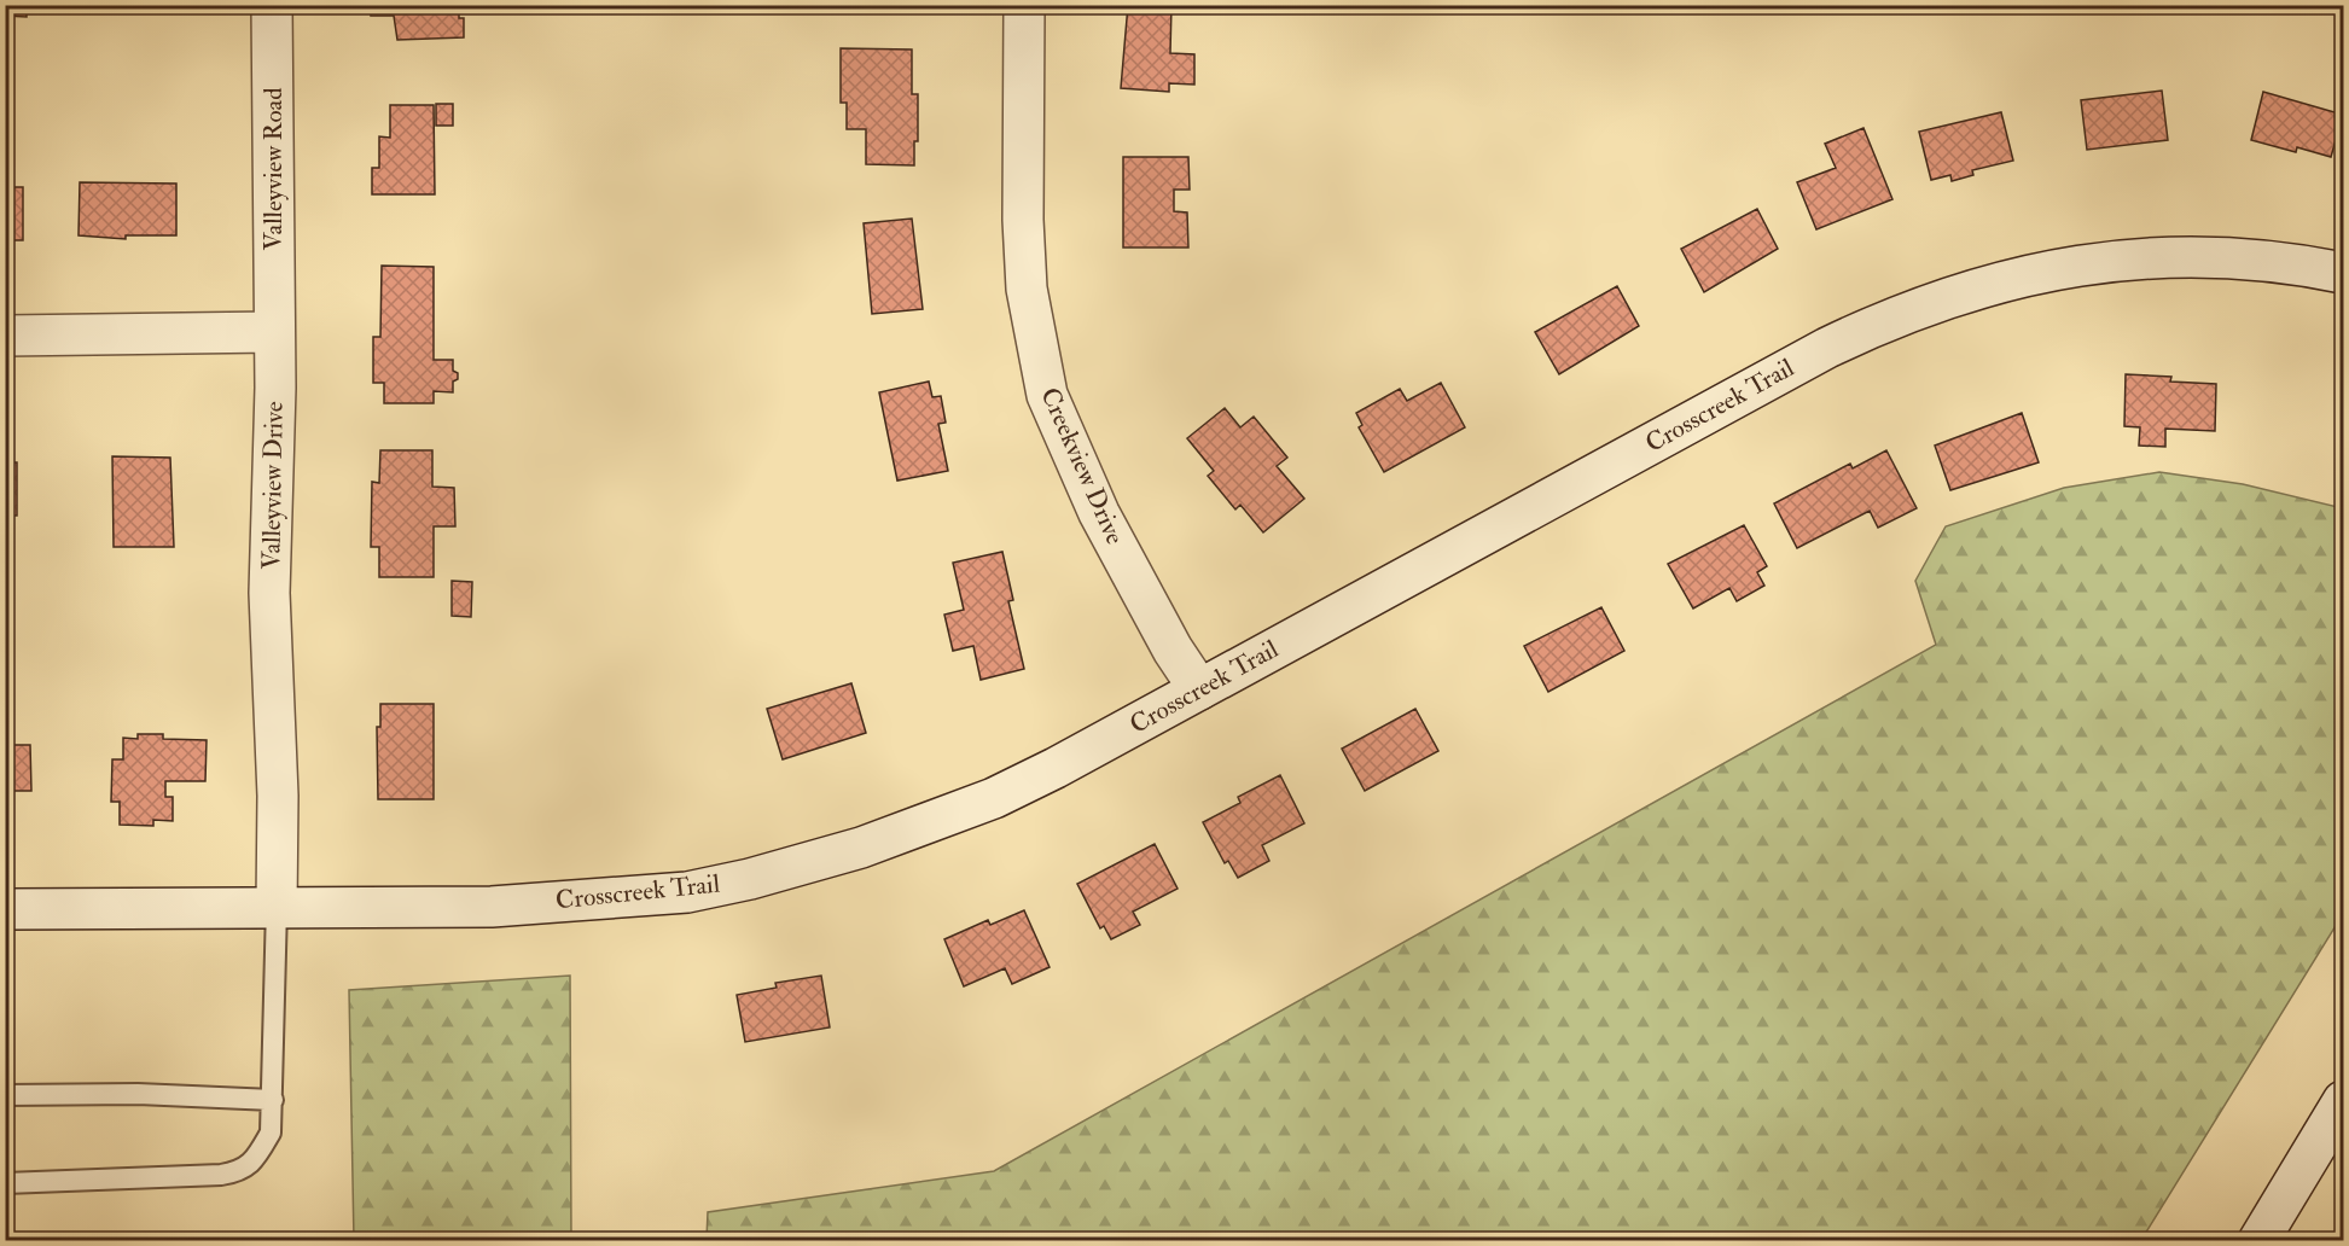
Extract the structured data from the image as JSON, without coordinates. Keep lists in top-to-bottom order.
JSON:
{
  "streets": {
    "street": [
      "Valleyview Road",
      "Crosscreek Trail",
      "Creekview Drive",
      "Valleyview Drive"
    ]
  },
  "crossings": [
    ["Valleyview Road", "Valleyview Drive"],
    ["Crosscreek Trail", "Creekview Drive"],
    ["Crosscreek Trail", "Valleyview Drive"]
  ]
}
